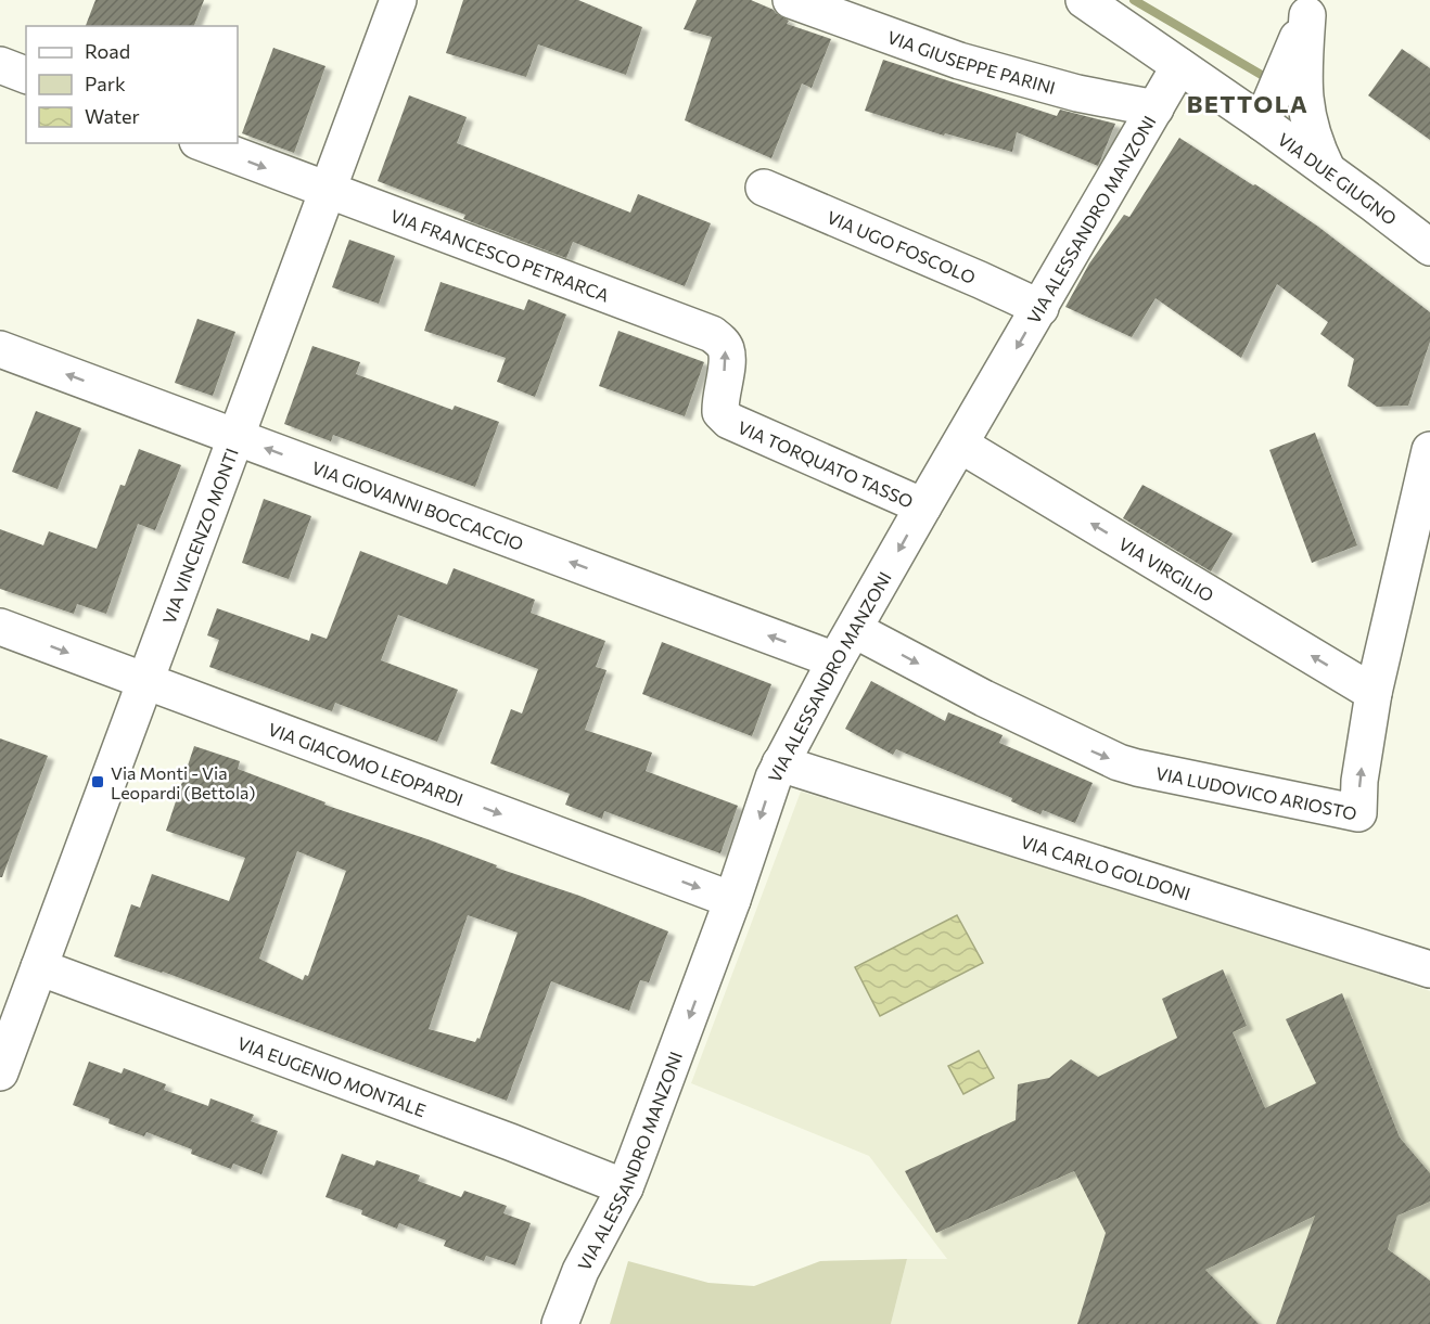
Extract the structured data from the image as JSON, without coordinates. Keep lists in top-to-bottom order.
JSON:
{
  "streets": {
    "street": [
      "VIA GIUSEPPE PARINI",
      "VIA DUE GIUGNO",
      "VIA ALESSANDRO MANZONI",
      "VIA UGO FOSCOLO",
      "VIA FRANCESCO PETRARCA",
      "VIA TORQUATO TASSO",
      "VIA GIOVANNI BOCCACCIO",
      "VIA VINCENZO MONTI",
      "VIA VIRGILIO",
      "VIA GIACOMO LEOPARDI",
      "VIA LUDOVICO ARIOSTO",
      "VIA CARLO GOLDONI",
      "VIA EUGENIO MONTALE"
    ]
  },
  "crossings": [
    ["VIA GIUSEPPE PARINI", "VIA ALESSANDRO MANZONI"],
    ["VIA DUE GIUGNO", "VIA ALESSANDRO MANZONI"],
    ["VIA ALESSANDRO MANZONI", "VIA UGO FOSCOLO"],
    ["VIA ALESSANDRO MANZONI", "VIA TORQUATO TASSO"],
    ["VIA ALESSANDRO MANZONI", "VIA GIOVANNI BOCCACCIO"],
    ["VIA ALESSANDRO MANZONI", "VIA VIRGILIO"],
    ["VIA ALESSANDRO MANZONI", "VIA GIACOMO LEOPARDI"],
    ["VIA ALESSANDRO MANZONI", "VIA LUDOVICO ARIOSTO"],
    ["VIA ALESSANDRO MANZONI", "VIA CARLO GOLDONI"],
    ["VIA ALESSANDRO MANZONI", "VIA EUGENIO MONTALE"],
    ["VIA FRANCESCO PETRARCA", "VIA TORQUATO TASSO"],
    ["VIA FRANCESCO PETRARCA", "VIA VINCENZO MONTI"],
    ["VIA GIOVANNI BOCCACCIO", "VIA VINCENZO MONTI"],
    ["VIA VINCENZO MONTI", "VIA GIACOMO LEOPARDI"],
    ["VIA VINCENZO MONTI", "VIA EUGENIO MONTALE"],
    ["VIA VIRGILIO", "VIA LUDOVICO ARIOSTO"]
  ],
  "one_way": [
    "VIA ALESSANDRO MANZONI",
    "VIA GIOVANNI BOCCACCIO",
    "VIA VIRGILIO",
    "VIA GIACOMO LEOPARDI"
  ],
  "districts": ["BETTOLA"],
  "places": {
    "transit": ["Via Monti - Via Leopardi (Bettola)"]
  },
  "legend": ["Road", "Park", "Water"]
}
